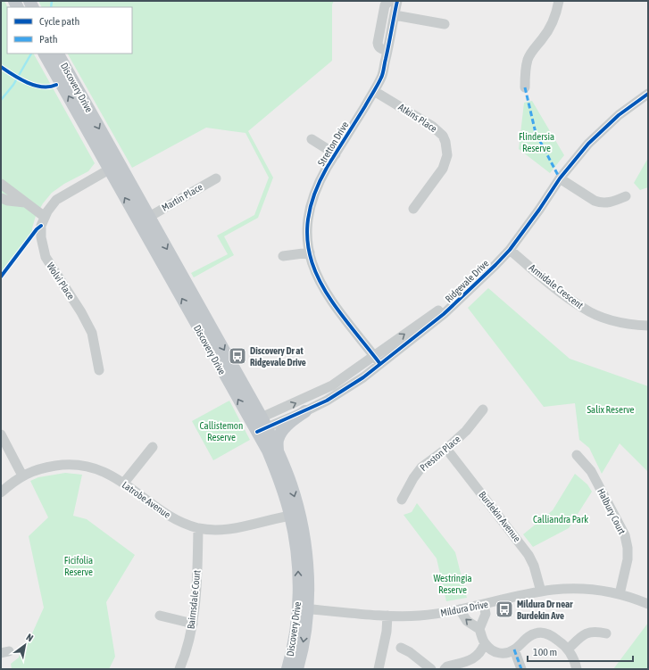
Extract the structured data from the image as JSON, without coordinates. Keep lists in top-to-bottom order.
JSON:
{
  "streets": {
    "main road": ["Discovery Drive"],
    "street": [
      "Atkins Place",
      "Stretton Drive",
      "Martin Place",
      "Wolvi Place",
      "Ridgevale Drive",
      "Armidale Crescent",
      "Preston Place",
      "Latrobe Avenue",
      "Halbury Court",
      "Burdekin Avenue",
      "Bairnsdale Court",
      "Mildura Drive"
    ]
  },
  "crossings": [
    ["Discovery Drive", "Martin Place"],
    ["Discovery Drive", "Wolvi Place"],
    ["Discovery Drive", "Ridgevale Drive"],
    ["Discovery Drive", "Latrobe Avenue"],
    ["Discovery Drive", "Mildura Drive"],
    ["Atkins Place", "Stretton Drive"],
    ["Stretton Drive", "Ridgevale Drive"],
    ["Ridgevale Drive", "Armidale Crescent"],
    ["Preston Place", "Burdekin Avenue"],
    ["Latrobe Avenue", "Bairnsdale Court"],
    ["Halbury Court", "Mildura Drive"],
    ["Burdekin Avenue", "Mildura Drive"]
  ],
  "parks": [
    "Flindersia Reserve",
    "Salix Reserve",
    "Callistemon Reserve",
    "Calliandra Park",
    "Ficifolia Reserve",
    "Westringia Reserve"
  ],
  "places": {
    "bus stop": ["Discovery Dr at Ridgevale Drive", "Mildura Dr near Burdekin Ave"]
  },
  "legend": ["Cycle path", "Path"],
  "scale_bar": "100 m",
  "north": "top right"
}
